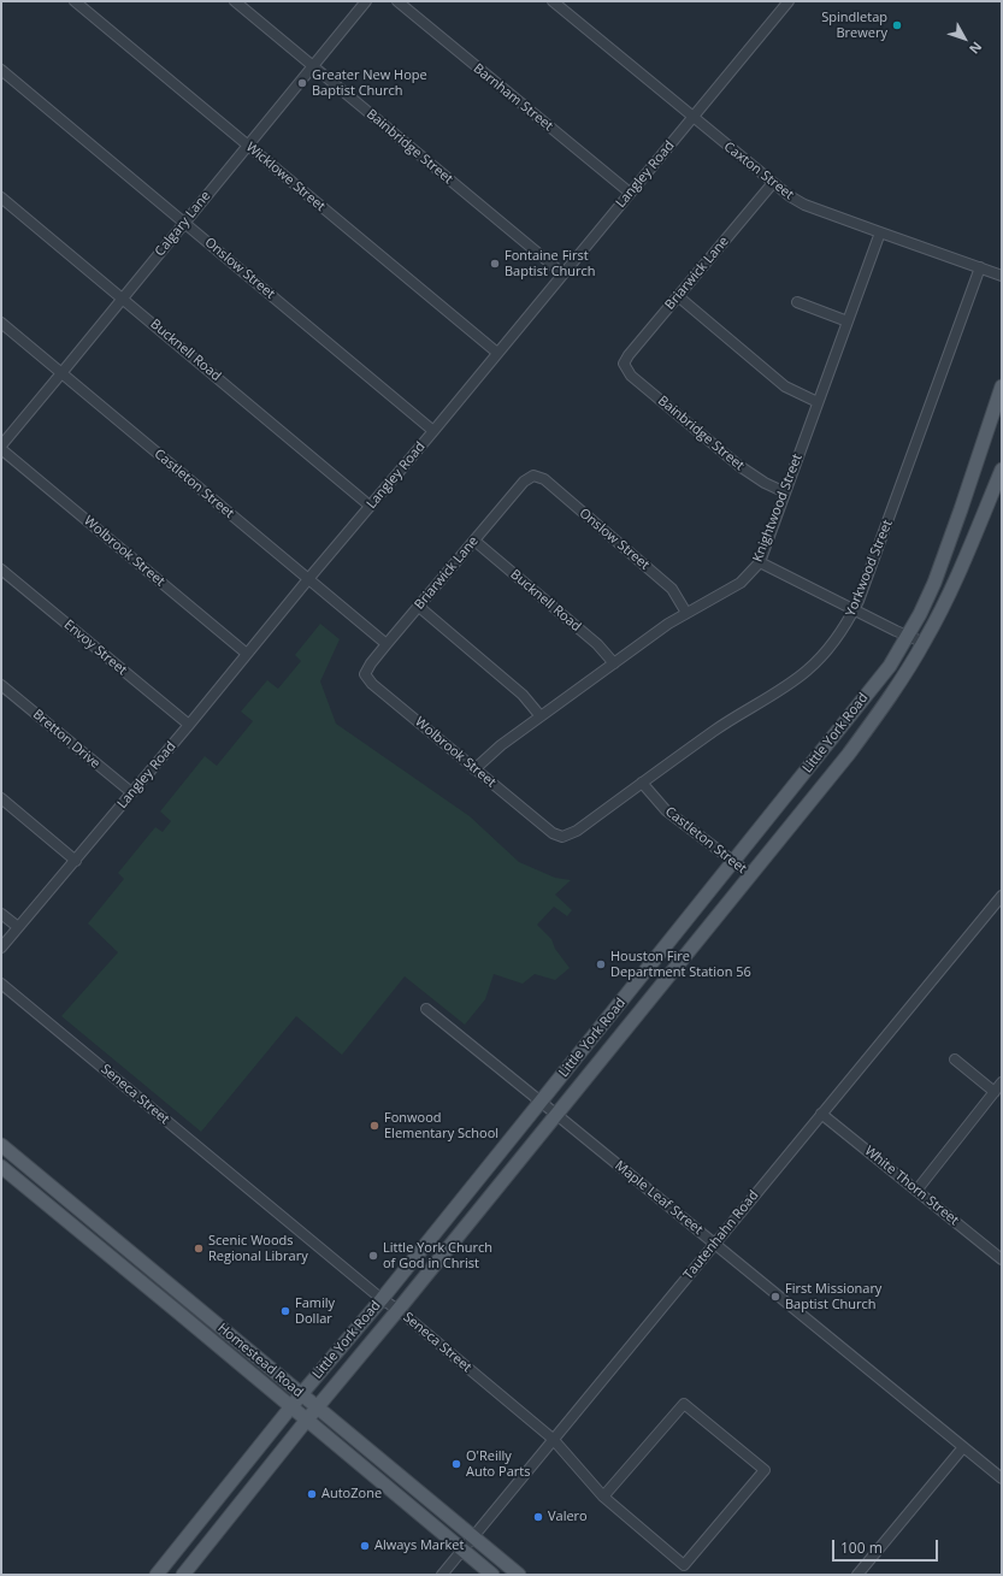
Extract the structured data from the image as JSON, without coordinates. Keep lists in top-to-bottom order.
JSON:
{
  "streets": {
    "main road": ["Little York Road", "Homestead Road"],
    "street": [
      "Barnham Street",
      "Bainbridge Street",
      "Caxton Street",
      "Langley Road",
      "Wicklowe Street",
      "Calgary Lane",
      "Onslow Street",
      "Briarwick Lane",
      "Bucknell Road",
      "Castleton Street",
      "Knightwood Street",
      "Wolbrook Street",
      "Yorkwood Street",
      "Envoy Street",
      "Bretton Drive",
      "Seneca Street",
      "White Thorn Street",
      "Maple Leaf Street",
      "Tautenhahn Road"
    ]
  },
  "crossings": [
    ["Barnham Street", "Langley Road"],
    ["Bainbridge Street", "Langley Road"],
    ["Bainbridge Street", "Calgary Lane"],
    ["Bainbridge Street", "Briarwick Lane"],
    ["Bainbridge Street", "Knightwood Street"],
    ["Caxton Street", "Langley Road"],
    ["Caxton Street", "Briarwick Lane"],
    ["Caxton Street", "Knightwood Street"],
    ["Caxton Street", "Yorkwood Street"],
    ["Langley Road", "Wicklowe Street"],
    ["Langley Road", "Onslow Street"],
    ["Langley Road", "Bucknell Road"],
    ["Langley Road", "Castleton Street"],
    ["Langley Road", "Wolbrook Street"],
    ["Langley Road", "Envoy Street"],
    ["Langley Road", "Bretton Drive"],
    ["Wicklowe Street", "Calgary Lane"],
    ["Calgary Lane", "Onslow Street"],
    ["Calgary Lane", "Bucknell Road"],
    ["Calgary Lane", "Castleton Street"],
    ["Calgary Lane", "Wolbrook Street"],
    ["Onslow Street", "Briarwick Lane"],
    ["Onslow Street", "Knightwood Street"],
    ["Briarwick Lane", "Bucknell Road"],
    ["Briarwick Lane", "Castleton Street"],
    ["Briarwick Lane", "Wolbrook Street"],
    ["Bucknell Road", "Knightwood Street"],
    ["Castleton Street", "Yorkwood Street"],
    ["Castleton Street", "Little York Road"],
    ["Knightwood Street", "Wolbrook Street"],
    ["Wolbrook Street", "Yorkwood Street"],
    ["Little York Road", "Seneca Street"],
    ["Little York Road", "Maple Leaf Street"],
    ["Little York Road", "Homestead Road"],
    ["Seneca Street", "Tautenhahn Road"],
    ["White Thorn Street", "Tautenhahn Road"],
    ["Maple Leaf Street", "Tautenhahn Road"],
    ["Tautenhahn Road", "Homestead Road"]
  ],
  "places": [
    "Spindletap Brewery",
    "Greater New Hope Baptist Church",
    "Fontaine First Baptist Church",
    "Houston Fire Department Station 56",
    "Fonwood Elementary School",
    "Scenic Woods Regional Library",
    "Little York Church of God in Christ",
    "First Missionary Baptist Church",
    "Family Dollar",
    "O'Reilly Auto Parts",
    "AutoZone",
    "Valero",
    "Always Market"
  ],
  "scale_bar": "100 m",
  "north": "bottom right"
}
